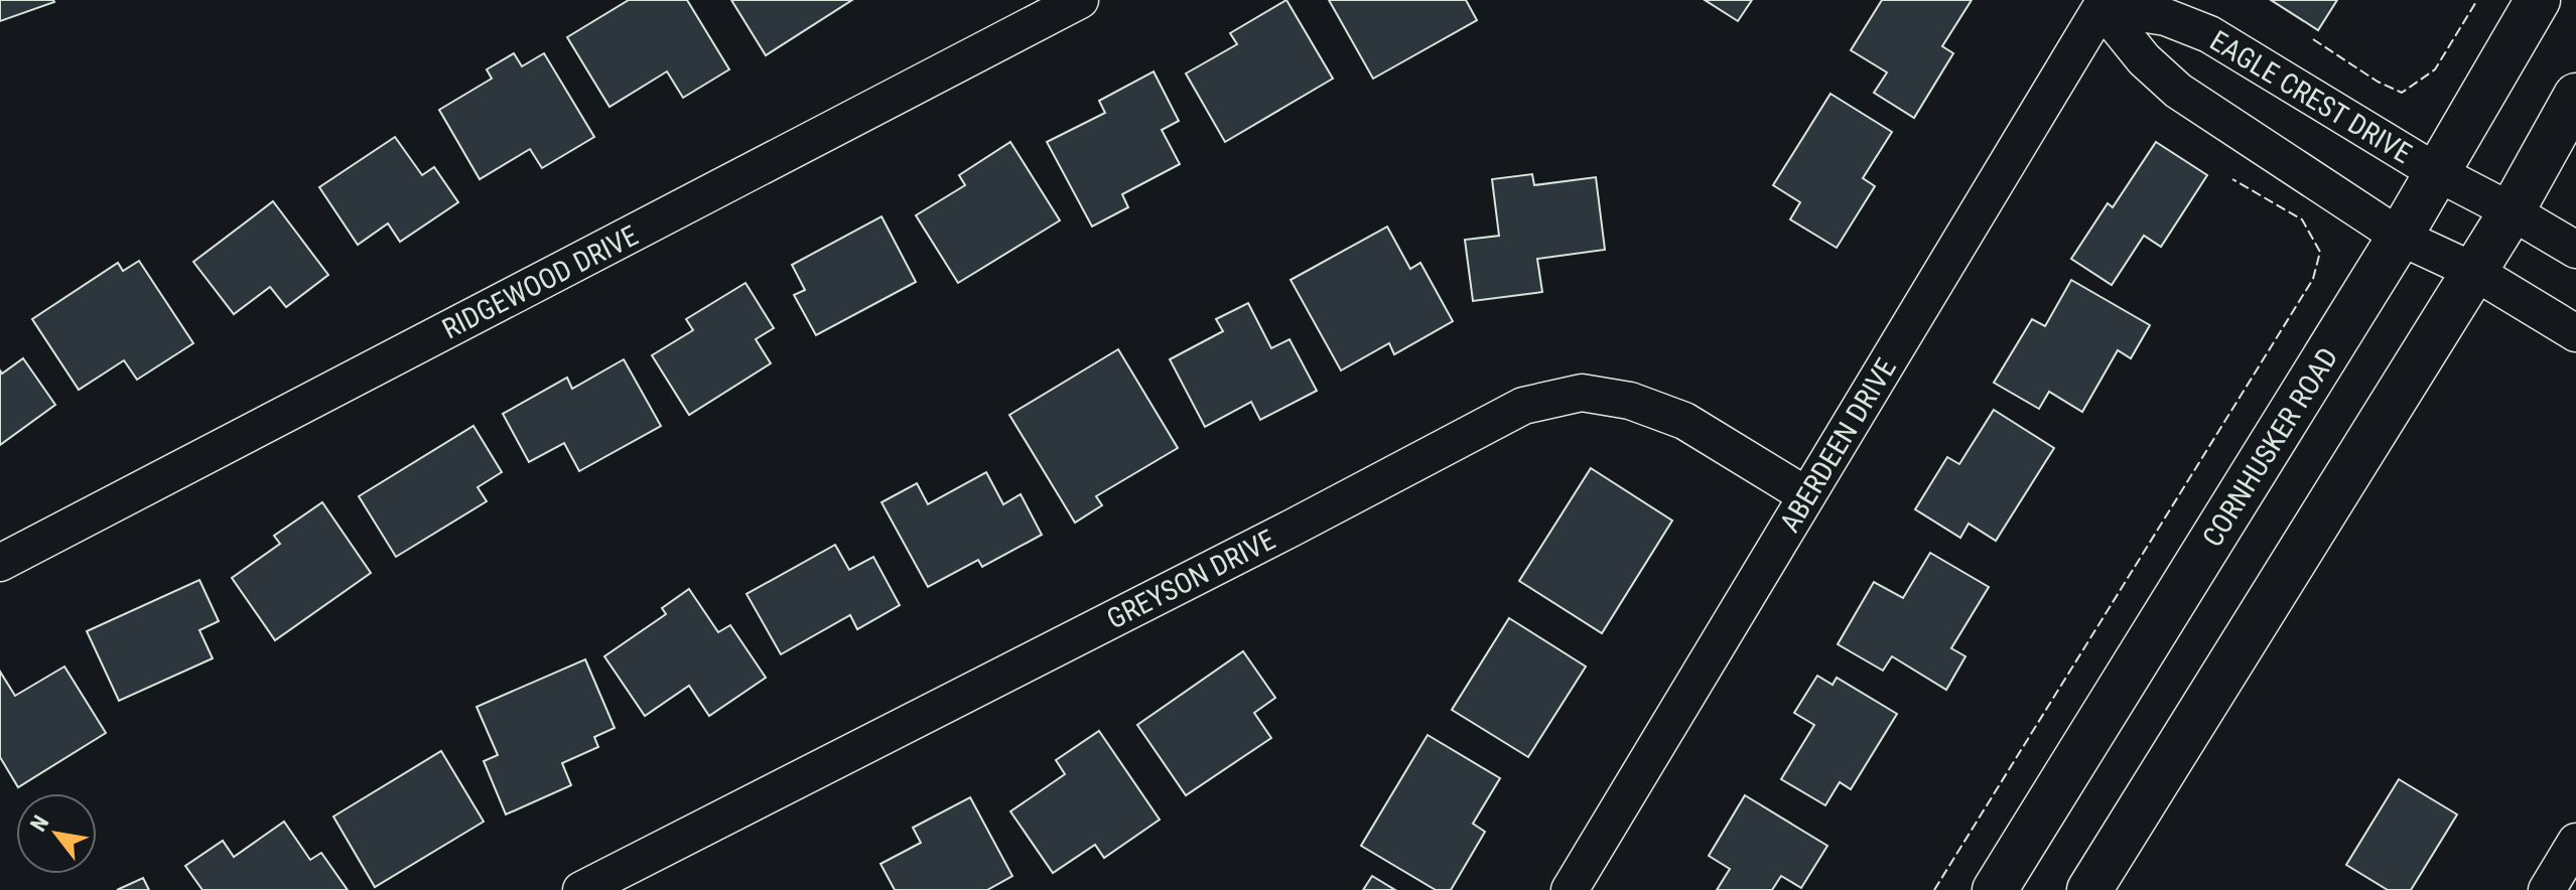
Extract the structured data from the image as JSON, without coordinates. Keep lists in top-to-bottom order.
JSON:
{
  "streets": {
    "main road": ["CORNHUSKER ROAD"],
    "street": [
      "EAGLE CREST DRIVE",
      "RIDGEWOOD DRIVE",
      "ABERDEEN DRIVE",
      "GREYSON DRIVE"
    ]
  },
  "crossings": [
    ["EAGLE CREST DRIVE", "ABERDEEN DRIVE"],
    ["EAGLE CREST DRIVE", "CORNHUSKER ROAD"],
    ["ABERDEEN DRIVE", "GREYSON DRIVE"]
  ],
  "north": "top left"
}
